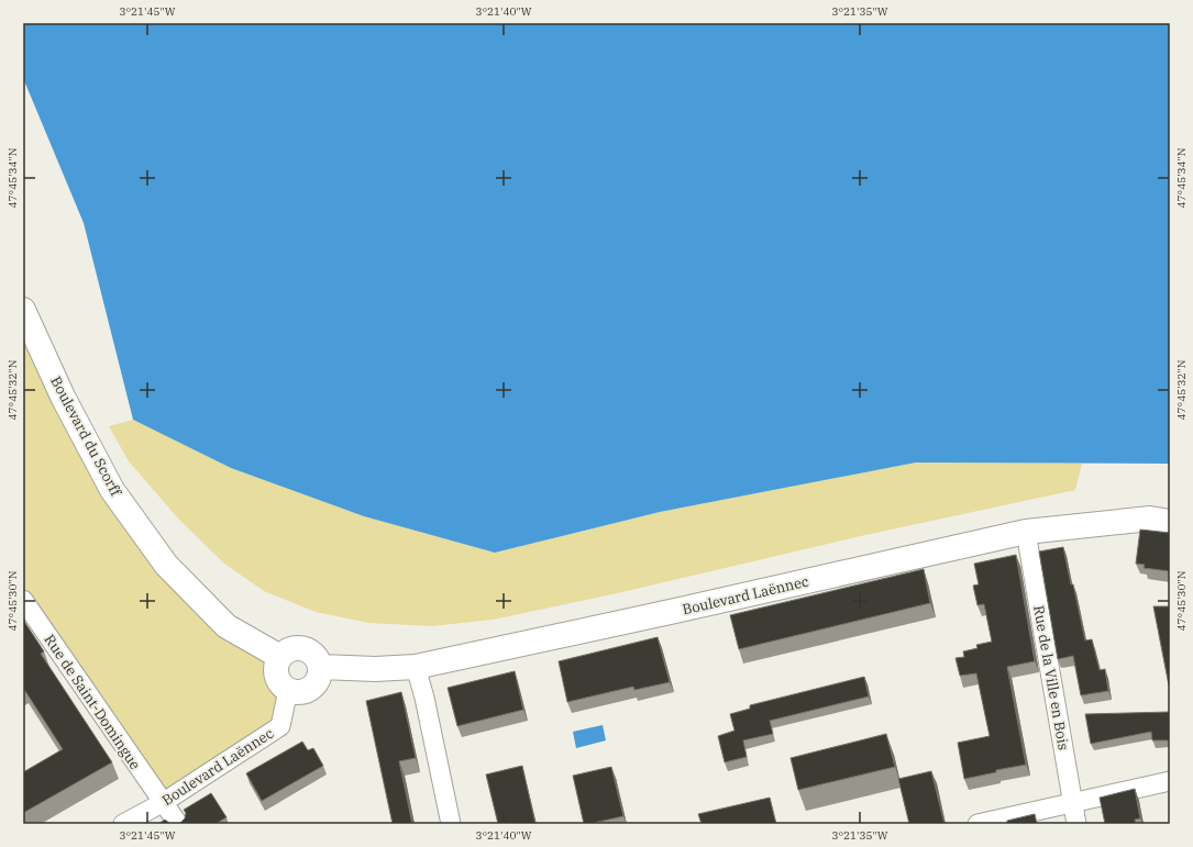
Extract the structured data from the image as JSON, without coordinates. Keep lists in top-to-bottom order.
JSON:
{
  "streets": {
    "main road": ["Boulevard du Scorff", "Boulevard Laënnec"],
    "street": ["Rue de la Ville en Bois", "Rue de Saint-Domingue"]
  },
  "crossings": [
    ["Boulevard du Scorff", "Boulevard Laënnec"],
    ["Boulevard Laënnec", "Rue de la Ville en Bois"],
    ["Boulevard Laënnec", "Rue de Saint-Domingue"]
  ],
  "coordinates": [
    "3°21'45\"W",
    "3°21'40\"W",
    "3°21'35\"W",
    "47°45'34\"N",
    "47°45'32\"N",
    "47°45'30\"N"
  ]
}
